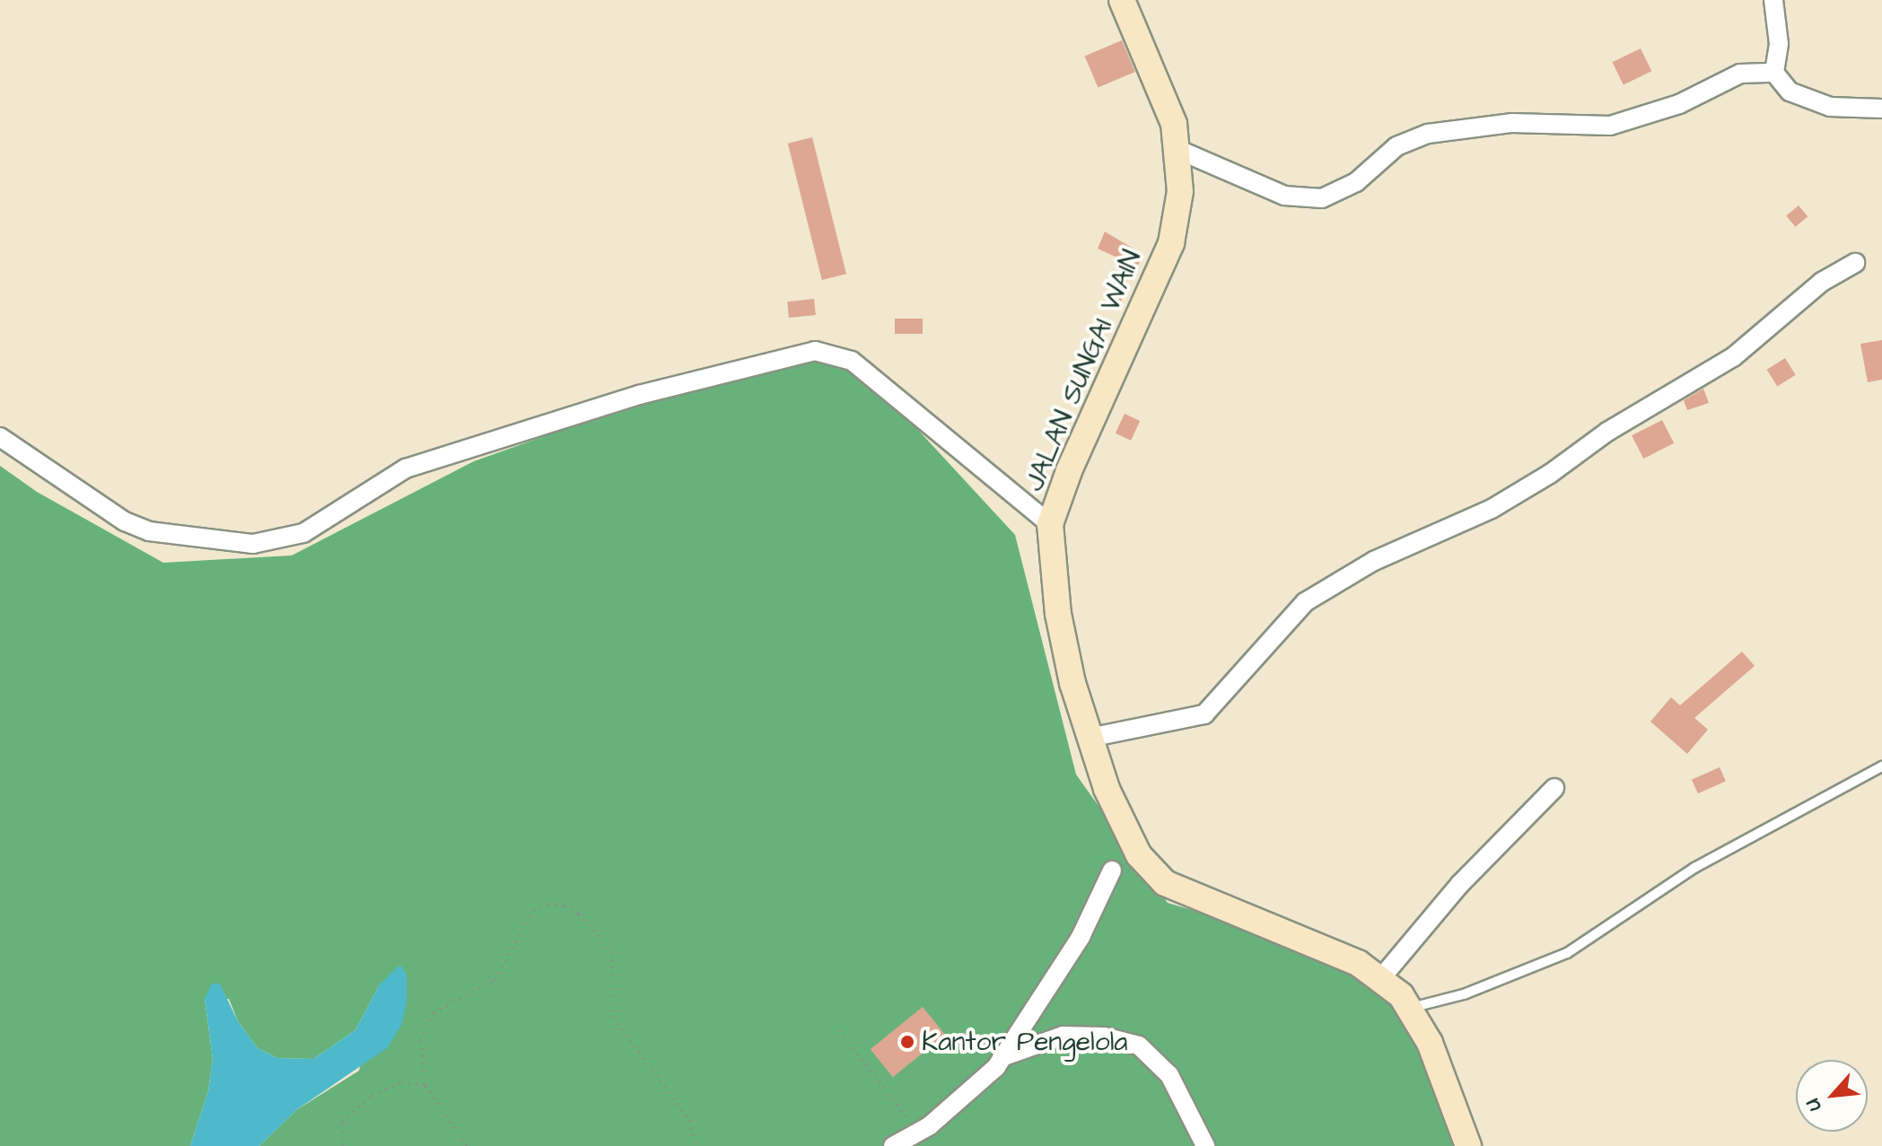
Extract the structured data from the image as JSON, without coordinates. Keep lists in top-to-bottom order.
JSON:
{
  "streets": {
    "street": ["JALAN SUNGAI WAIN"]
  },
  "places": ["Kantor Pengelola"],
  "north": "bottom left"
}
